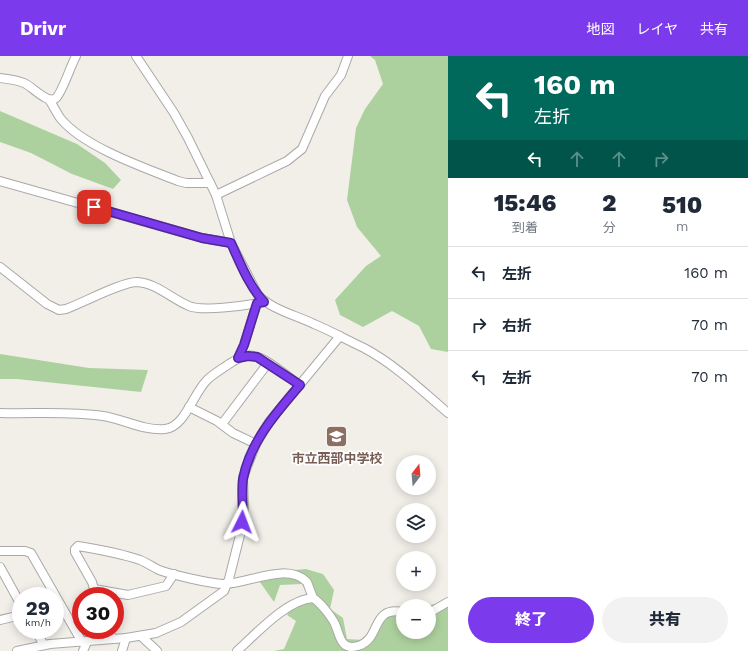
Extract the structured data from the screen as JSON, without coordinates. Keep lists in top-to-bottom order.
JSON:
{
  "places": {
    "school or university": ["市立西部中学校"]
  },
  "north": "top",
  "page": {
    "header": "Drivr",
    "nav": ["地図", "レイヤ", "共有"],
    "turn": ["160 m", "左折"],
    "eta": [
      "15:46",
      "到着",
      "2",
      "分",
      "510",
      "m"
    ],
    "list": [
      {
        "name": "左折",
        "value": "160 m"
      },
      {
        "name": "右折",
        "value": "70 m"
      },
      {
        "name": "左折",
        "value": "70 m"
      }
    ],
    "map_buttons": ["+", "−"],
    "speed": "29 km/h",
    "limit": "30",
    "buttons": ["終了", "共有"]
  }
}
